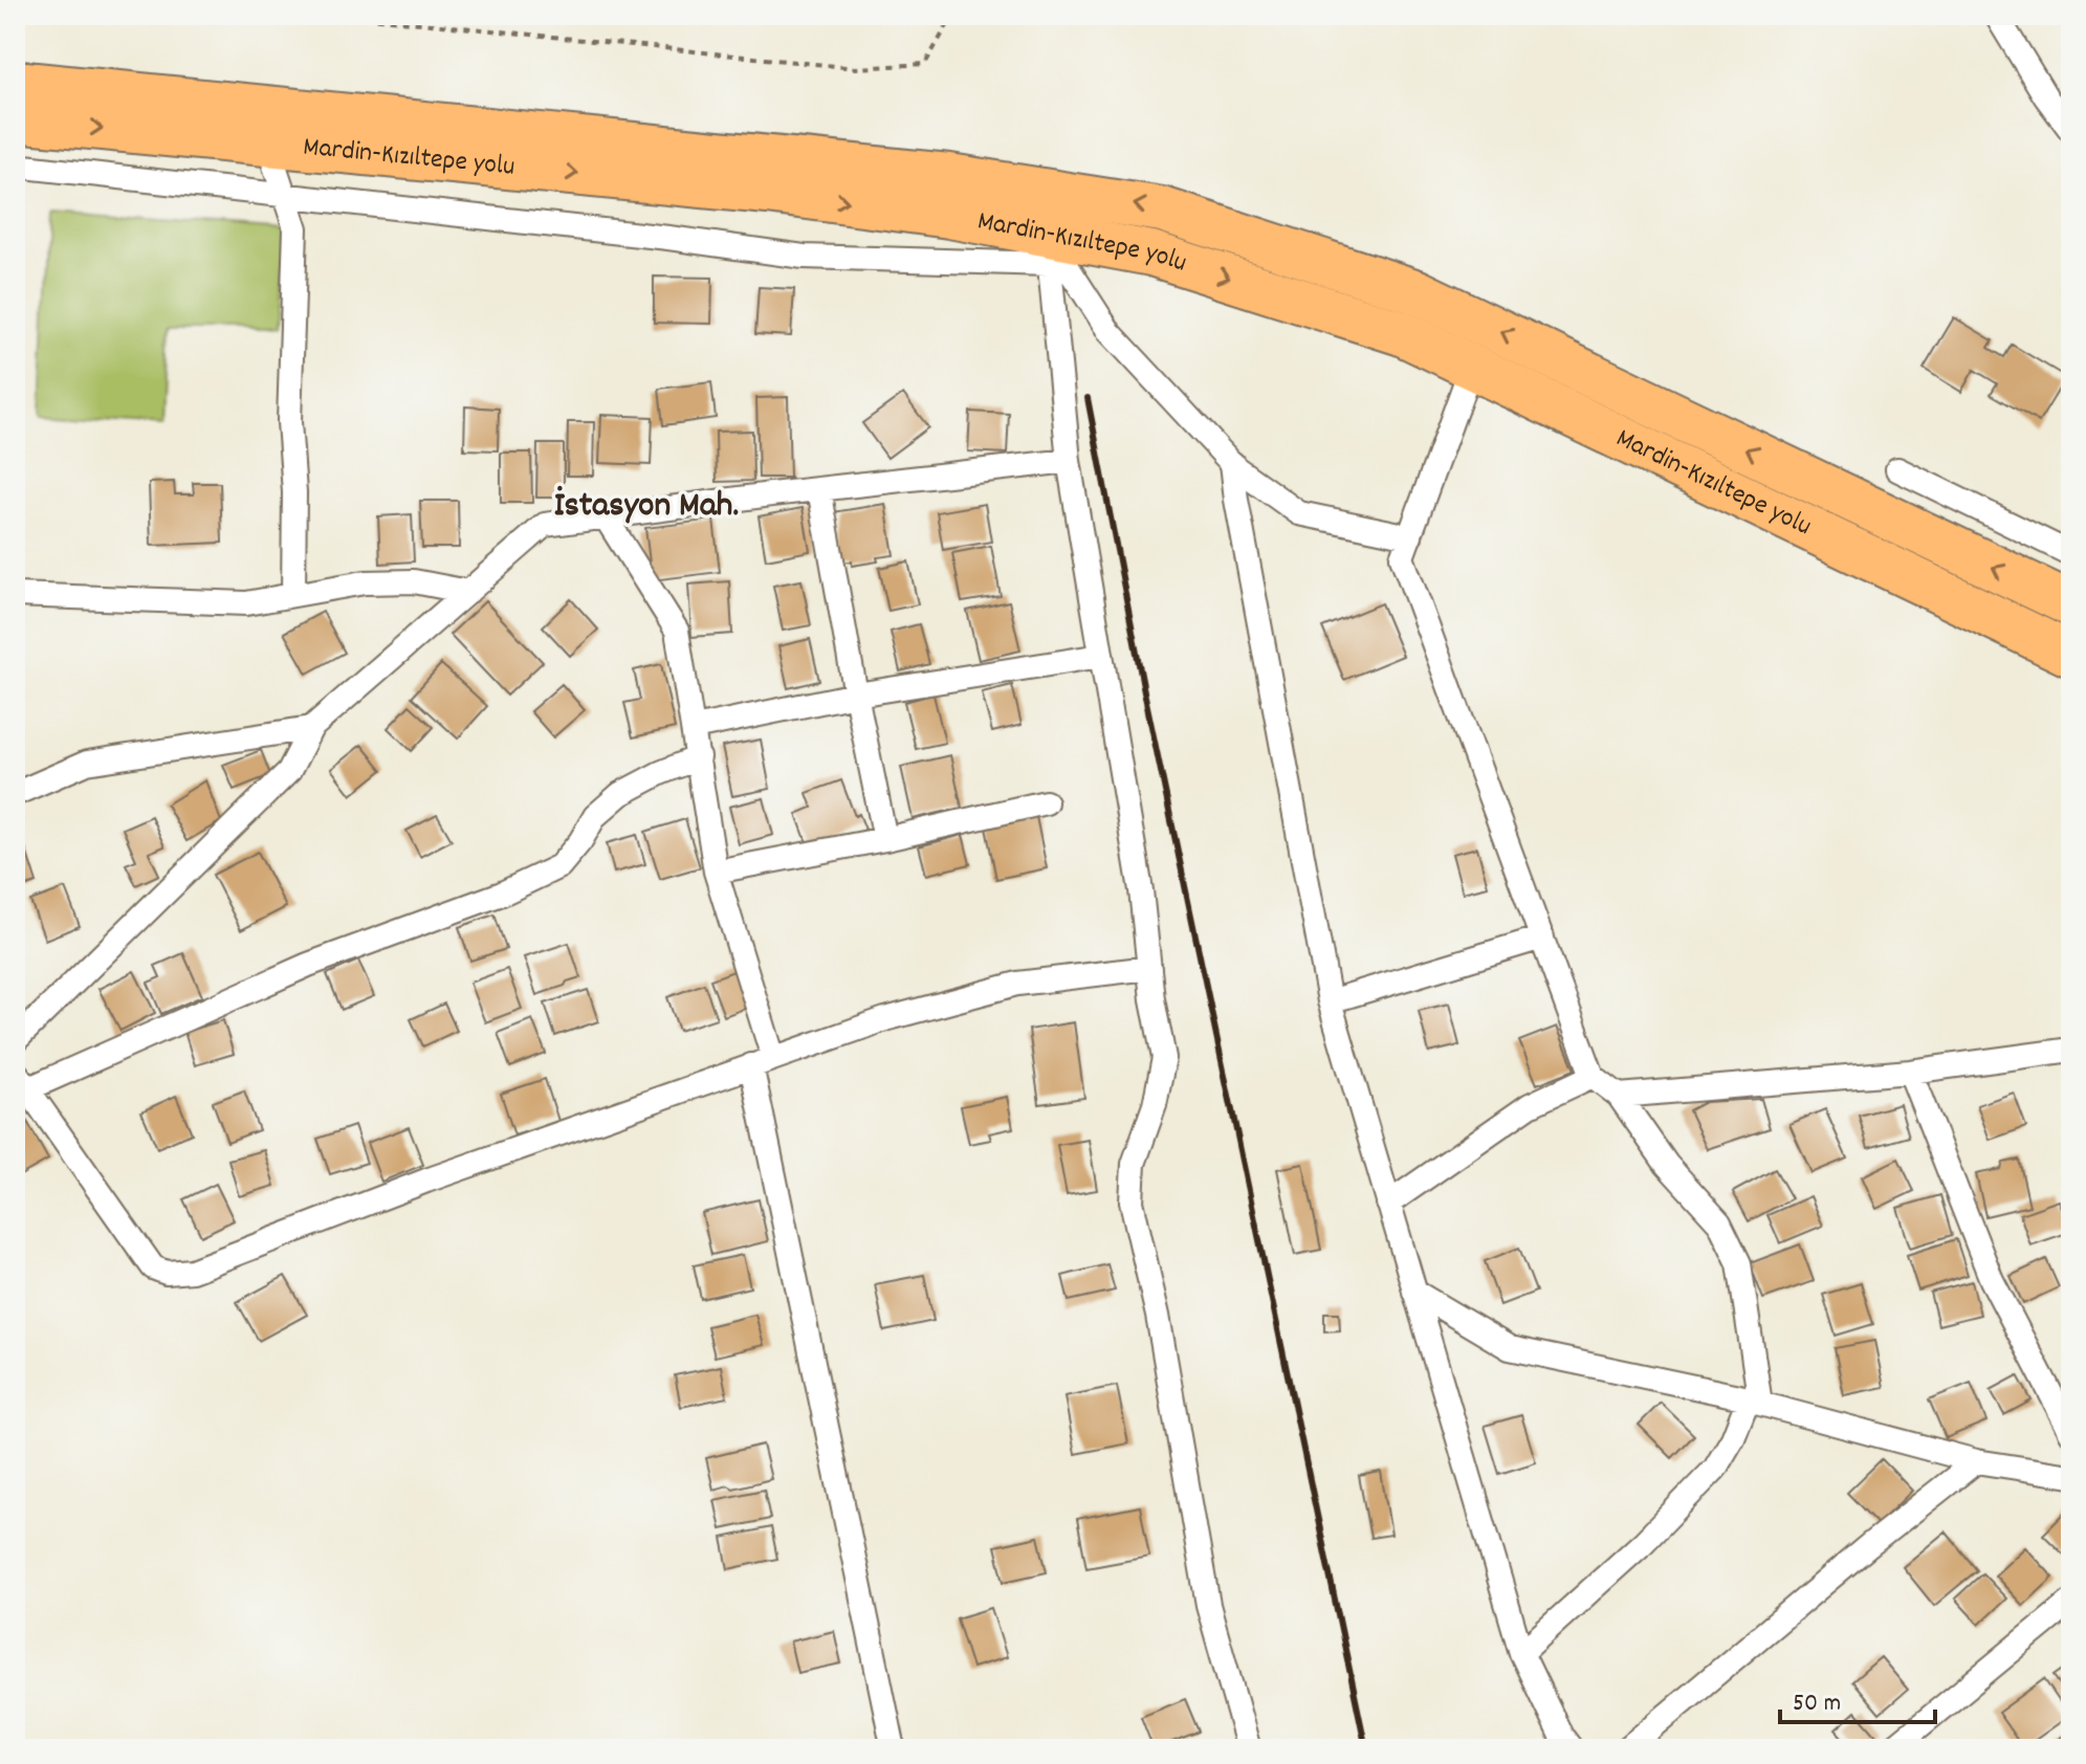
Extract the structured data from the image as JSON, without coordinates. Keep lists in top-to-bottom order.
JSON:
{
  "streets": {
    "highway": ["Mardin-Kızıltepe yolu"]
  },
  "districts": ["İstasyon Mah."],
  "scale_bar": "50 m"
}
